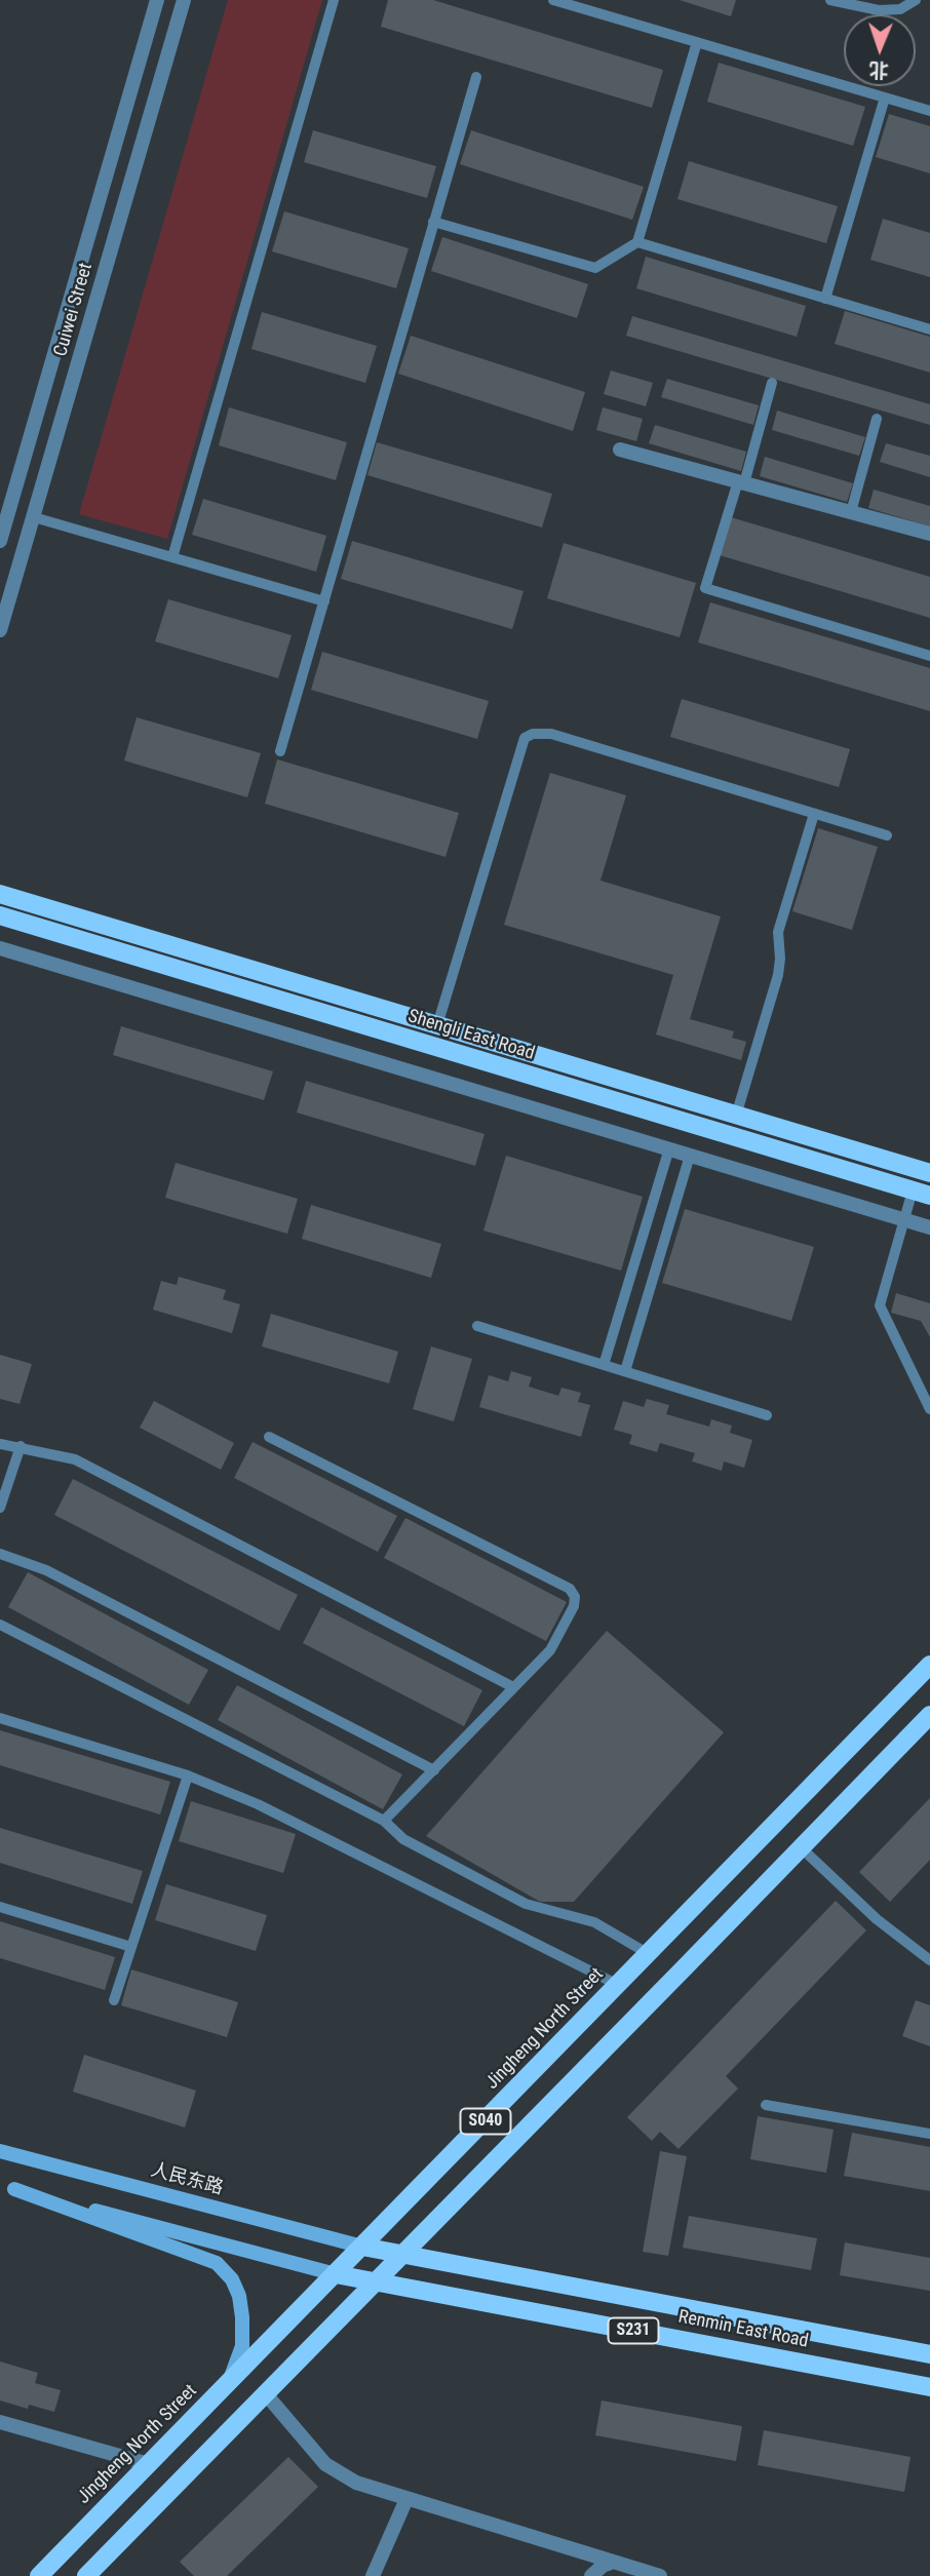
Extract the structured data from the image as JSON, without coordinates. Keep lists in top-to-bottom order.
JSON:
{
  "streets": {
    "main road": [
      "Shengli East Road",
      "Jingheng North Street",
      "S040",
      "人民东路",
      "Renmin East Road",
      "S231"
    ],
    "street": ["Cuiwei Street"]
  },
  "crossings": [
    ["Jingheng North Street", "人民东路"],
    ["Jingheng North Street", "Renmin East Road"],
    ["S040", "Renmin East Road"],
    ["人民东路", "Renmin East Road"]
  ],
  "north": "bottom"
}
